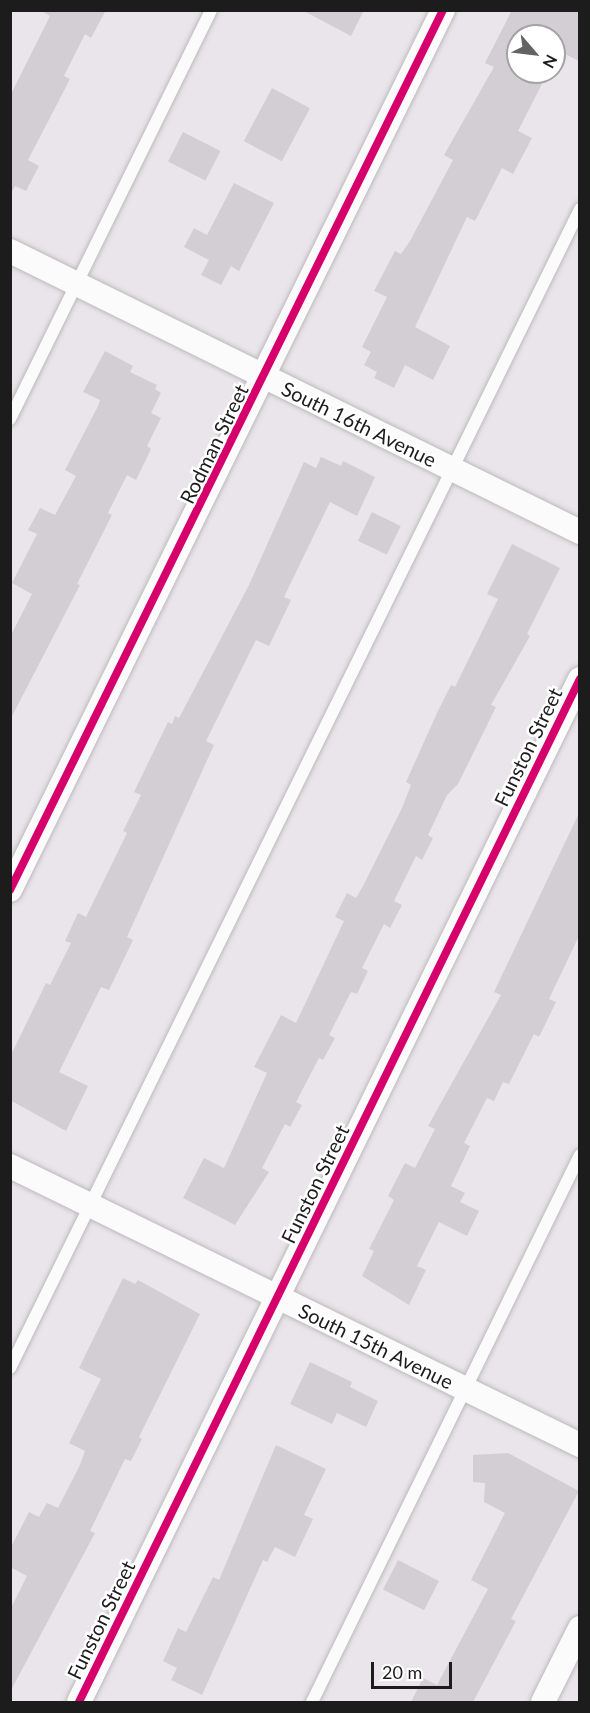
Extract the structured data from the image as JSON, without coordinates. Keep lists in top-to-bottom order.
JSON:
{
  "streets": {
    "street": [
      "South 16th Avenue",
      "Rodman Street",
      "Funston Street",
      "South 15th Avenue"
    ]
  },
  "crossings": [
    ["South 16th Avenue", "Rodman Street"],
    ["Funston Street", "South 15th Avenue"]
  ],
  "scale_bar": "20 m",
  "north": "bottom right"
}
